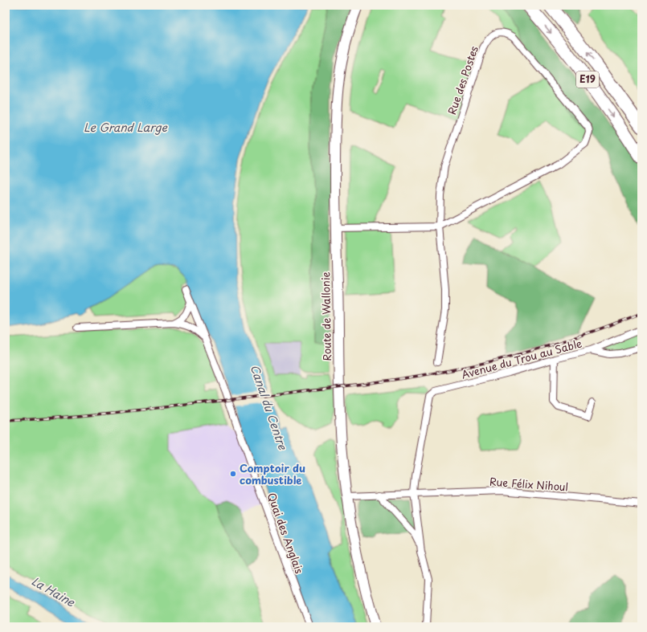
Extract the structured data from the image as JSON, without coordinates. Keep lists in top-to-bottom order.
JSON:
{
  "streets": {
    "highway": ["E19"],
    "main road": ["Route de Wallonie"],
    "street": [
      "Rue des Postes",
      "Avenue du Trou au Sable",
      "Rue Félix Nihoul",
      "Quai des Anglais"
    ]
  },
  "crossings": [
    ["Rue des Postes", "Route de Wallonie"],
    ["Avenue du Trou au Sable", "Rue Félix Nihoul"]
  ],
  "water": ["Le Grand Large", "Canal du Centre", "La Haine"],
  "places": ["Comptoir du combustible"]
}
